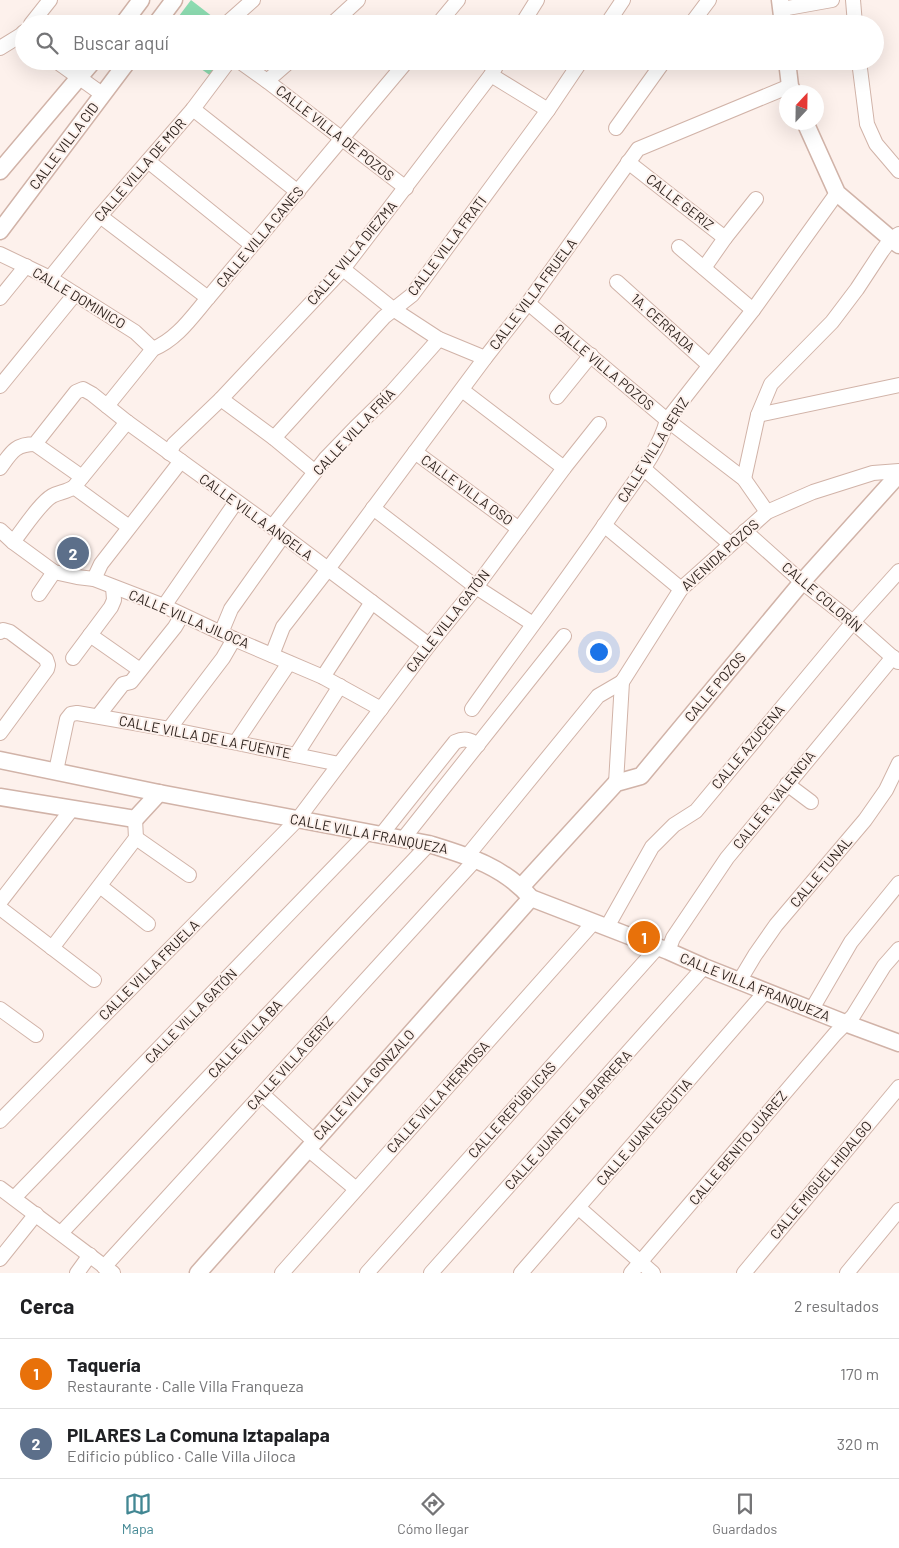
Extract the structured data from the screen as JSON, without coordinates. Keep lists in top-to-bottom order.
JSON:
{
  "streets": {
    "street": [
      "CALLE VILLA DE POZOS",
      "CALLE VILLA CID",
      "CALLE VILLA DE MOR",
      "CALLE GERIZ",
      "CALLE VILLA CANES",
      "CALLE VILLA FRATI",
      "CALLE VILLA DIEZMA",
      "CALLE VILLA FRUELA",
      "CALLE DOMINICO",
      "1A. CERRADA",
      "CALLE VILLA POZOS",
      "CALLE VILLA FRÍA",
      "CALLE VILLA GERIZ",
      "CALLE VILLA OSO",
      "CALLE VILLA ANGELA",
      "AVENIDA POZOS",
      "CALLE COLORÍN",
      "CALLE VILLA JILOCA",
      "CALLE VILLA GATÓN",
      "CALLE POZOS",
      "CALLE VILLA DE LA FUENTE",
      "CALLE AZUCENA",
      "CALLE R. VALENCIA",
      "CALLE VILLA FRANQUEZA",
      "CALLE TUNAL",
      "CALLE VILLA BA",
      "CALLE VILLA GONZALO",
      "CALLE VILLA HERMOSA",
      "CALLE REPÚBLICAS",
      "CALLE JUAN DE LA BARRERA",
      "CALLE JUAN ESCUTIA",
      "CALLE BENITO JUÁREZ",
      "CALLE MIGUEL HIDALGO"
    ]
  },
  "crossings": [
    ["CALLE VILLA DE POZOS", "CALLE VILLA CANES"],
    ["CALLE VILLA DE POZOS", "CALLE VILLA DIEZMA"],
    ["CALLE VILLA DE MOR", "CALLE DOMINICO"],
    ["CALLE GERIZ", "CALLE VILLA FRUELA"],
    ["CALLE VILLA CANES", "CALLE DOMINICO"],
    ["CALLE VILLA CANES", "CALLE VILLA ANGELA"],
    ["CALLE VILLA DIEZMA", "CALLE VILLA ANGELA"],
    ["CALLE VILLA FRUELA", "CALLE VILLA POZOS"],
    ["CALLE VILLA FRUELA", "CALLE VILLA OSO"],
    ["CALLE VILLA FRUELA", "CALLE VILLA ANGELA"],
    ["CALLE VILLA FRUELA", "CALLE VILLA JILOCA"],
    ["CALLE VILLA FRUELA", "CALLE VILLA GATÓN"],
    ["CALLE VILLA FRUELA", "CALLE VILLA FRANQUEZA"],
    ["1A. CERRADA", "CALLE VILLA GERIZ"],
    ["CALLE VILLA POZOS", "CALLE VILLA GERIZ"],
    ["CALLE VILLA POZOS", "AVENIDA POZOS"],
    ["CALLE VILLA FRÍA", "CALLE VILLA ANGELA"],
    ["CALLE VILLA FRÍA", "CALLE VILLA JILOCA"],
    ["CALLE VILLA GERIZ", "CALLE VILLA FRANQUEZA"],
    ["CALLE VILLA OSO", "CALLE VILLA GATÓN"],
    ["CALLE VILLA ANGELA", "CALLE VILLA GATÓN"],
    ["AVENIDA POZOS", "CALLE COLORÍN"],
    ["AVENIDA POZOS", "CALLE POZOS"],
    ["CALLE COLORÍN", "CALLE POZOS"],
    ["CALLE COLORÍN", "CALLE AZUCENA"],
    ["CALLE COLORÍN", "CALLE R. VALENCIA"],
    ["CALLE VILLA JILOCA", "CALLE VILLA GATÓN"],
    ["CALLE VILLA GATÓN", "CALLE VILLA DE LA FUENTE"],
    ["CALLE VILLA GATÓN", "CALLE VILLA FRANQUEZA"],
    ["CALLE VILLA DE LA FUENTE", "CALLE VILLA FRANQUEZA"],
    ["CALLE AZUCENA", "CALLE VILLA FRANQUEZA"],
    ["CALLE AZUCENA", "CALLE VILLA HERMOSA"],
    ["CALLE R. VALENCIA", "CALLE VILLA FRANQUEZA"],
    ["CALLE R. VALENCIA", "CALLE REPÚBLICAS"],
    ["CALLE VILLA FRANQUEZA", "CALLE TUNAL"],
    ["CALLE VILLA FRANQUEZA", "CALLE VILLA BA"],
    ["CALLE VILLA FRANQUEZA", "CALLE VILLA GONZALO"],
    ["CALLE VILLA FRANQUEZA", "CALLE VILLA HERMOSA"],
    ["CALLE VILLA FRANQUEZA", "CALLE REPÚBLICAS"],
    ["CALLE VILLA FRANQUEZA", "CALLE JUAN DE LA BARRERA"],
    ["CALLE VILLA FRANQUEZA", "CALLE JUAN ESCUTIA"],
    ["CALLE VILLA FRANQUEZA", "CALLE BENITO JUÁREZ"]
  ],
  "north": "top",
  "page": {
    "search": "Buscar aquí",
    "pins": ["2", "1"],
    "heading": ["Cerca", "2 resultados"],
    "list": [
      {
        "mark": "1",
        "name": "Taquería",
        "note": "Restaurante · Calle Villa Franqueza",
        "value": "170 m"
      },
      {
        "mark": "2",
        "name": "PILARES La Comuna Iztapalapa",
        "note": "Edificio público · Calle Villa Jiloca",
        "value": "320 m"
      }
    ],
    "nav": ["Mapa", "Cómo llegar", "Guardados"]
  }
}
